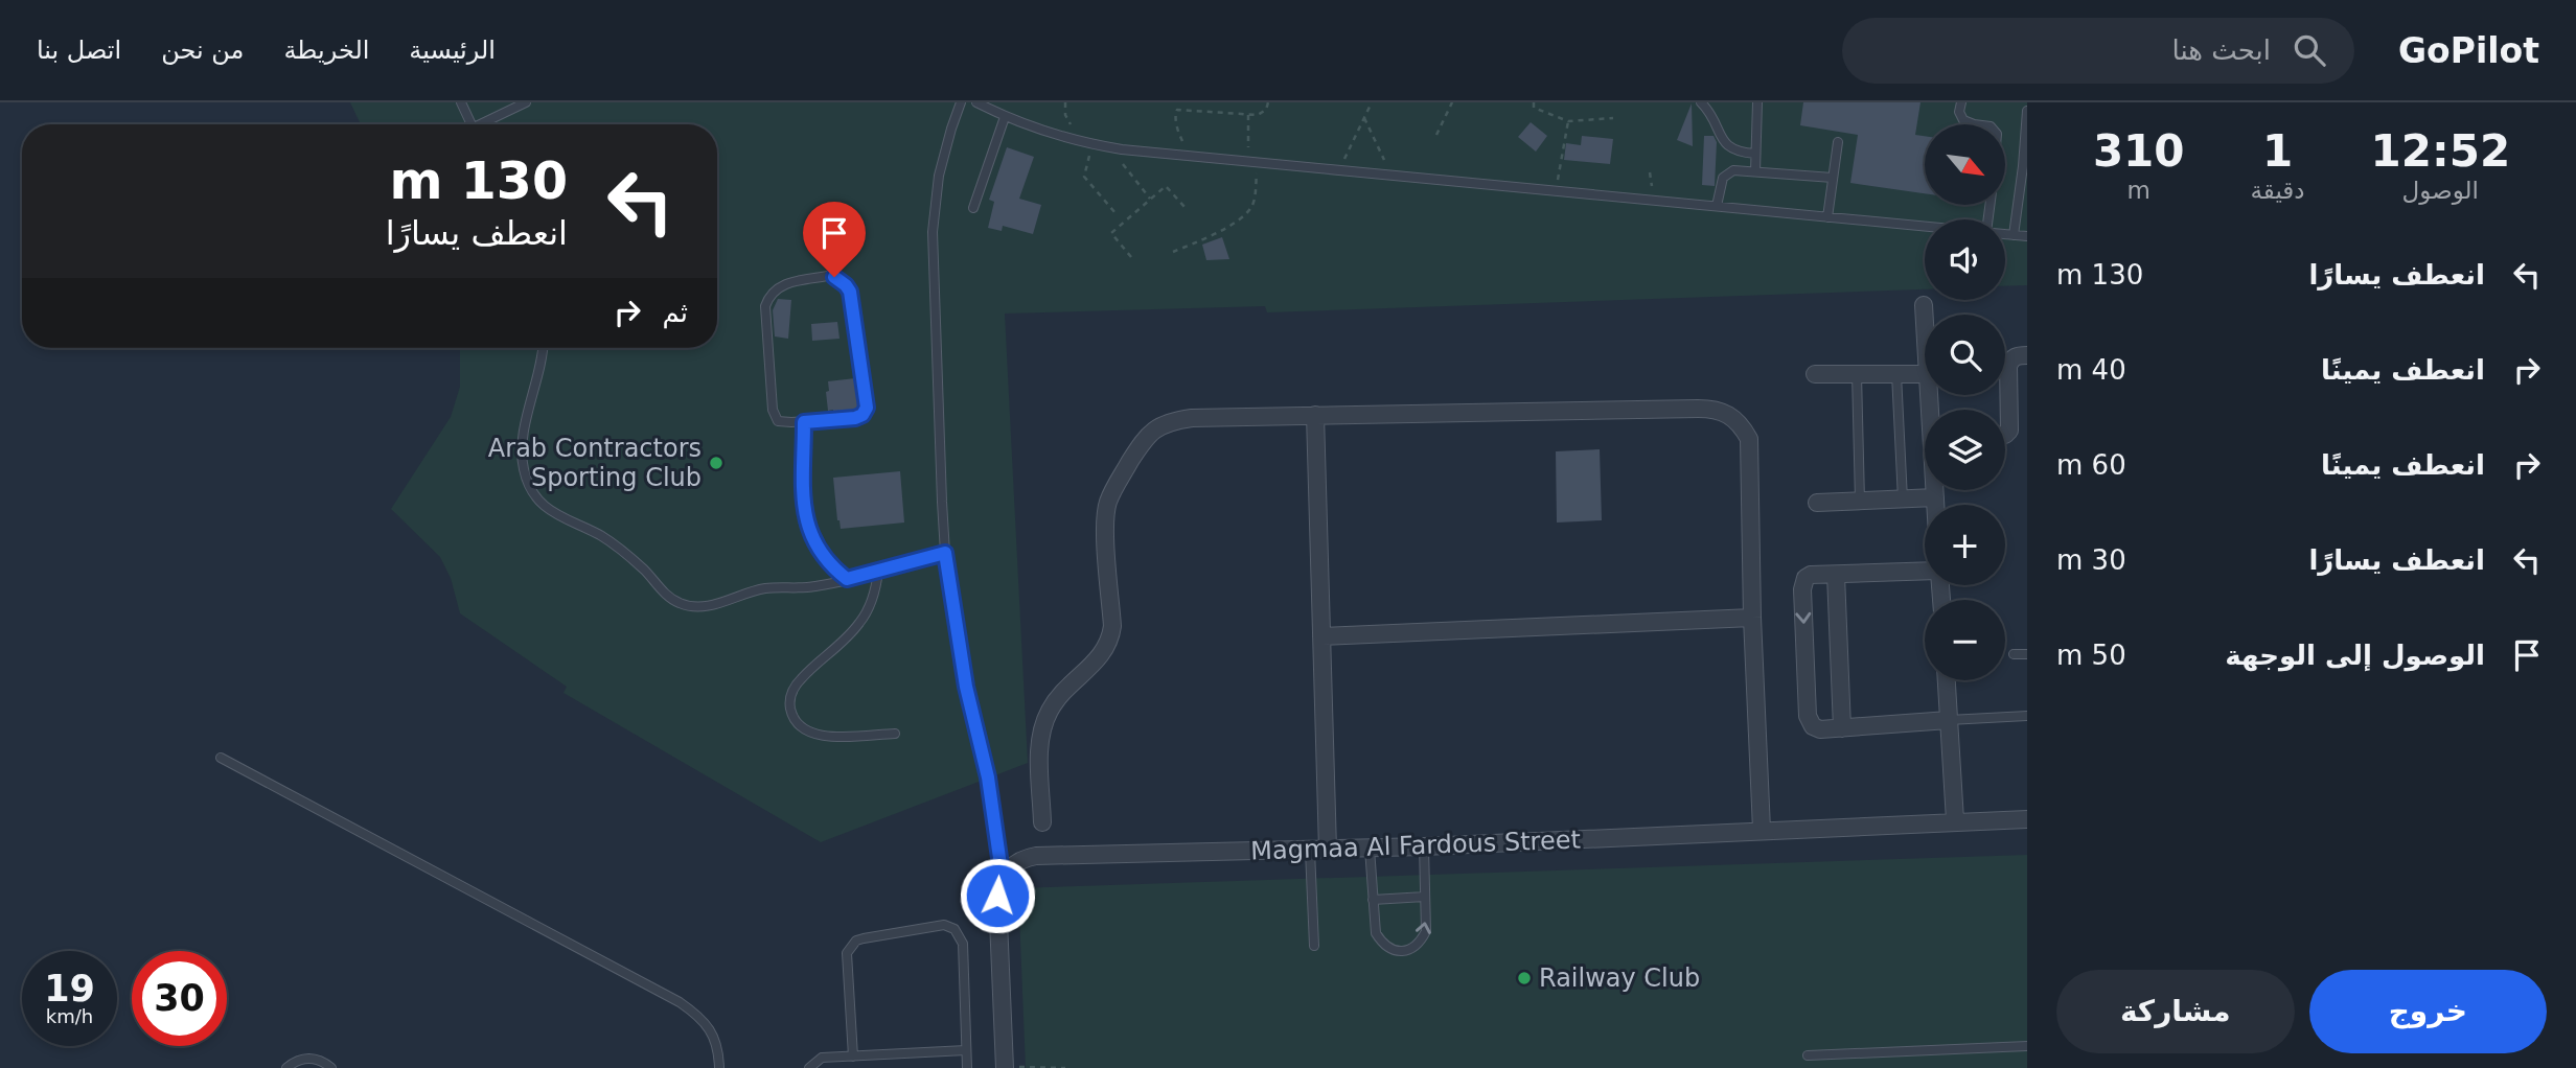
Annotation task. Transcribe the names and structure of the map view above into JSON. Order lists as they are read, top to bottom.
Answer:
{
  "streets": {
    "street": ["Magmaa Al Fardous Street"]
  },
  "places": ["Arab Contractors Sporting Club", "Railway Club"],
  "north": "bottom right",
  "page": {
    "header": "GoPilot",
    "search": "ابحث هنا",
    "nav": [
      "الرئيسية",
      "الخريطة",
      "من نحن",
      "اتصل بنا"
    ],
    "eta": [
      "12:52",
      "الوصول",
      "1",
      "دقيقة",
      "310",
      "m"
    ],
    "map_buttons": ["+", "−"],
    "turn": ["130 m", "انعطف يسارًا"],
    "list": [
      {
        "name": "انعطف يسارًا",
        "value": "130 m"
      },
      {
        "name": "انعطف يمينًا",
        "value": "40 m"
      },
      {
        "name": "انعطف يمينًا",
        "value": "60 m"
      },
      {
        "name": "انعطف يسارًا",
        "value": "30 m"
      },
      {
        "name": "الوصول إلى الوجهة",
        "value": "50 m"
      }
    ],
    "then": "ثم",
    "speed": "19 km/h",
    "limit": "30",
    "buttons": ["خروج", "مشاركة"]
  }
}
